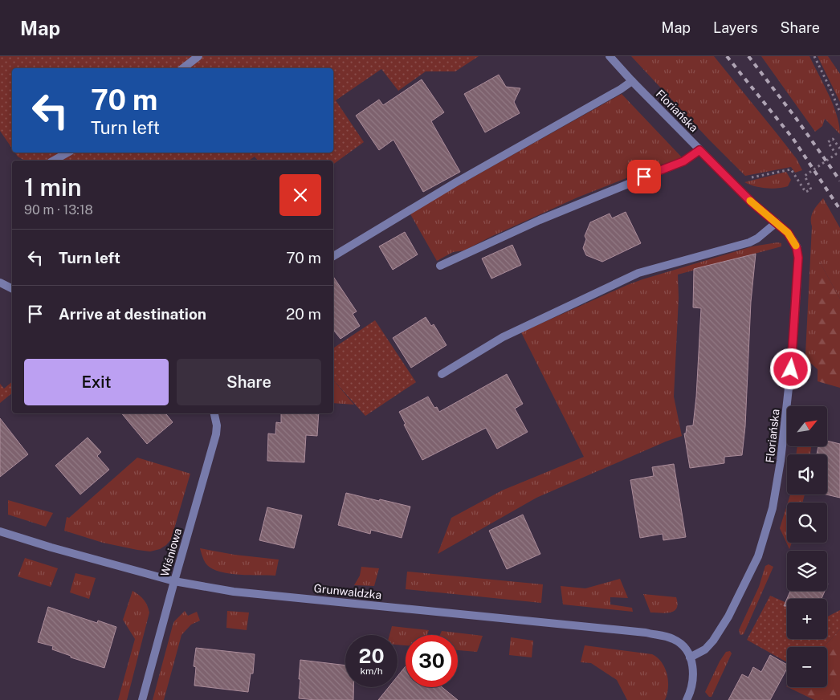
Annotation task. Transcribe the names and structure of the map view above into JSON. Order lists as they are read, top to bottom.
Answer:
{
  "streets": {
    "street": ["Floriańska", "Wiśniowa", "Grunwaldzka"]
  },
  "crossings": [
    ["Floriańska", "Grunwaldzka"],
    ["Wiśniowa", "Grunwaldzka"]
  ],
  "north": "top right",
  "page": {
    "header": "Map",
    "nav": ["Map", "Layers", "Share"],
    "turn": ["70 m", "Turn left"],
    "heading": ["1 min", "90 m · 13:18"],
    "list": [
      {
        "name": "Turn left",
        "value": "70 m"
      },
      {
        "name": "Arrive at destination",
        "value": "20 m"
      }
    ],
    "buttons": ["Exit", "Share"],
    "map_buttons": ["+", "−"],
    "speed": "20 km/h",
    "limit": "30"
  }
}
